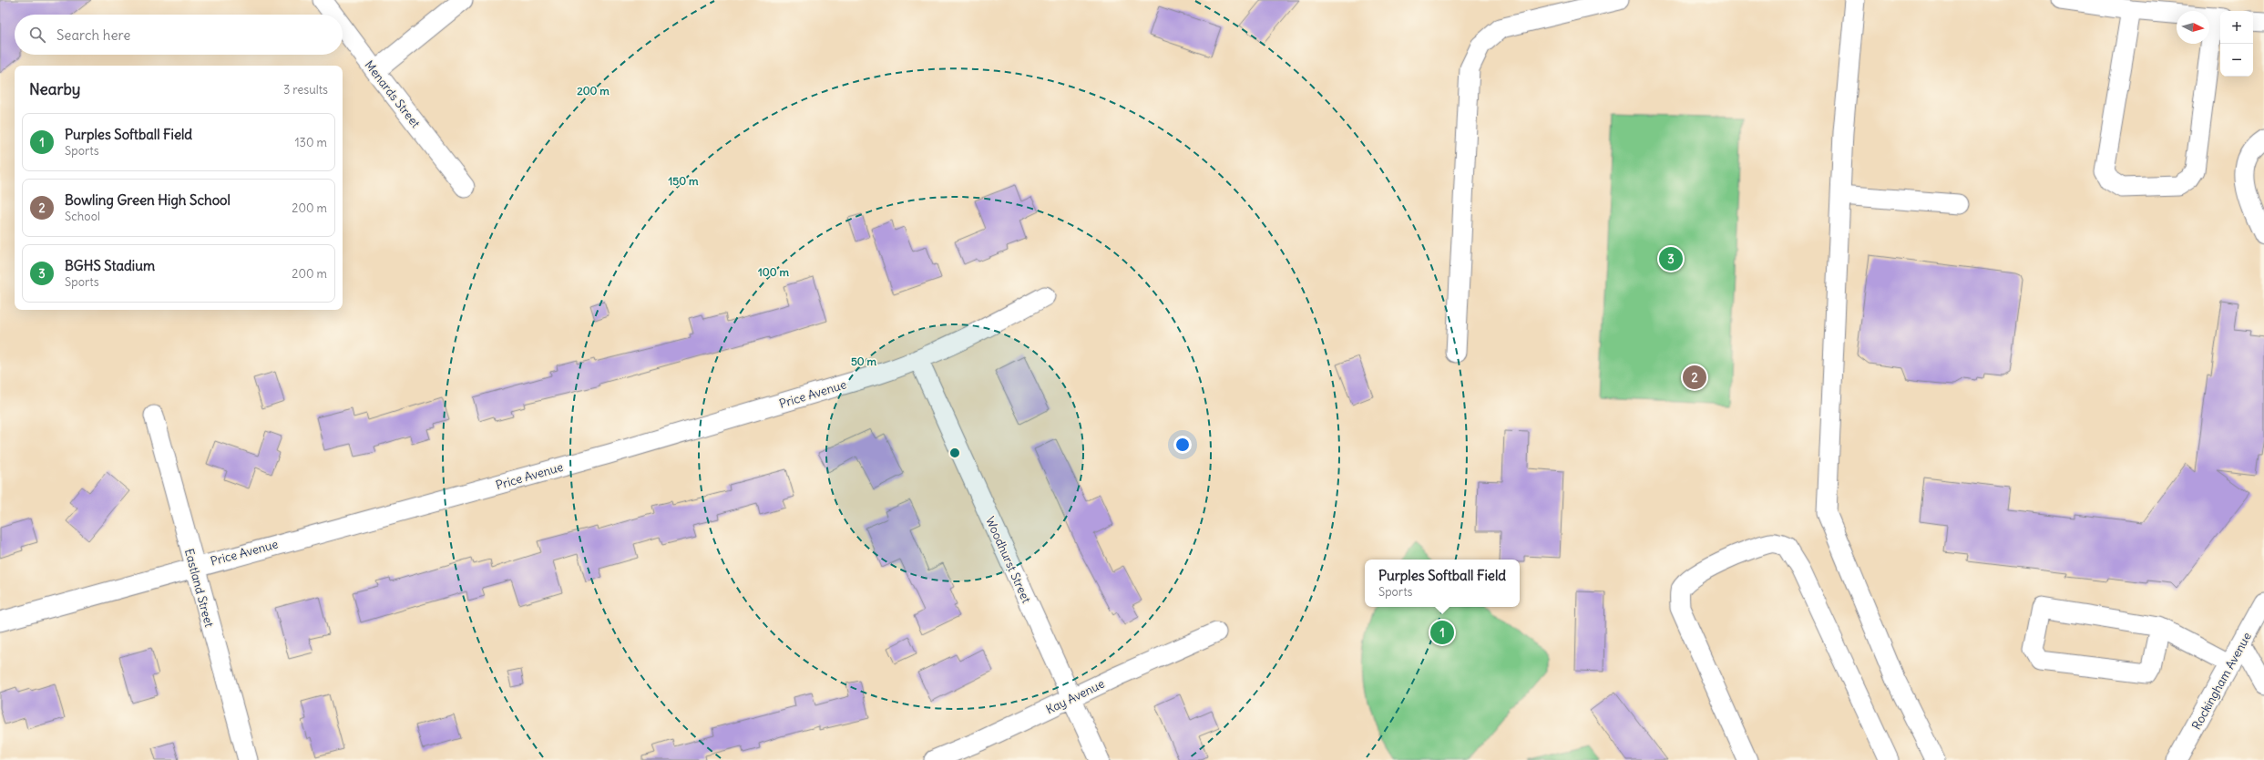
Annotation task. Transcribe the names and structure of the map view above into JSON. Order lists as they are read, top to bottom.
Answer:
{
  "streets": {
    "street": [
      "Menards Street",
      "Price Avenue",
      "Woodhurst Street",
      "Eastland Street",
      "Rockingham Avenue",
      "Kay Avenue"
    ]
  },
  "crossings": [
    ["Price Avenue", "Woodhurst Street"],
    ["Price Avenue", "Eastland Street"],
    ["Woodhurst Street", "Kay Avenue"]
  ],
  "north": "right",
  "page": {
    "map_buttons": ["+", "−"],
    "search": "Search here",
    "heading": ["Nearby", "3 results"],
    "list": [
      {
        "mark": "1",
        "name": "Purples Softball Field",
        "note": "Sports",
        "value": "130 m"
      },
      {
        "mark": "2",
        "name": "Bowling Green High School",
        "note": "School",
        "value": "200 m"
      },
      {
        "mark": "3",
        "name": "BGHS Stadium",
        "note": "Sports",
        "value": "200 m"
      }
    ],
    "pins": ["3", "2", "1"],
    "popup": ["Purples Softball Field", "Sports"]
  },
  "rings": [
    "200 m",
    "150 m",
    "100 m",
    "50 m"
  ]
}
